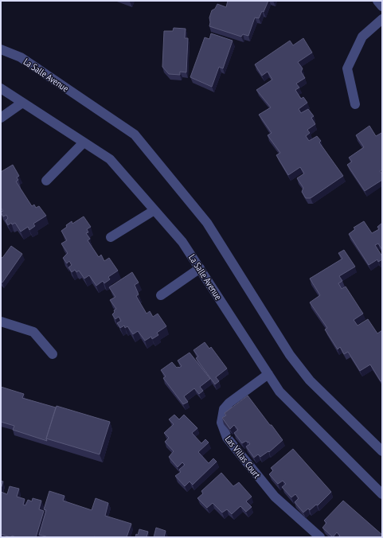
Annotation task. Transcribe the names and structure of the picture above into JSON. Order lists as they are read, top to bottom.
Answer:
{
  "streets": {
    "street": ["La Salle Avenue", "Las Villas Court"]
  },
  "crossings": [
    ["La Salle Avenue", "Las Villas Court"]
  ]
}
